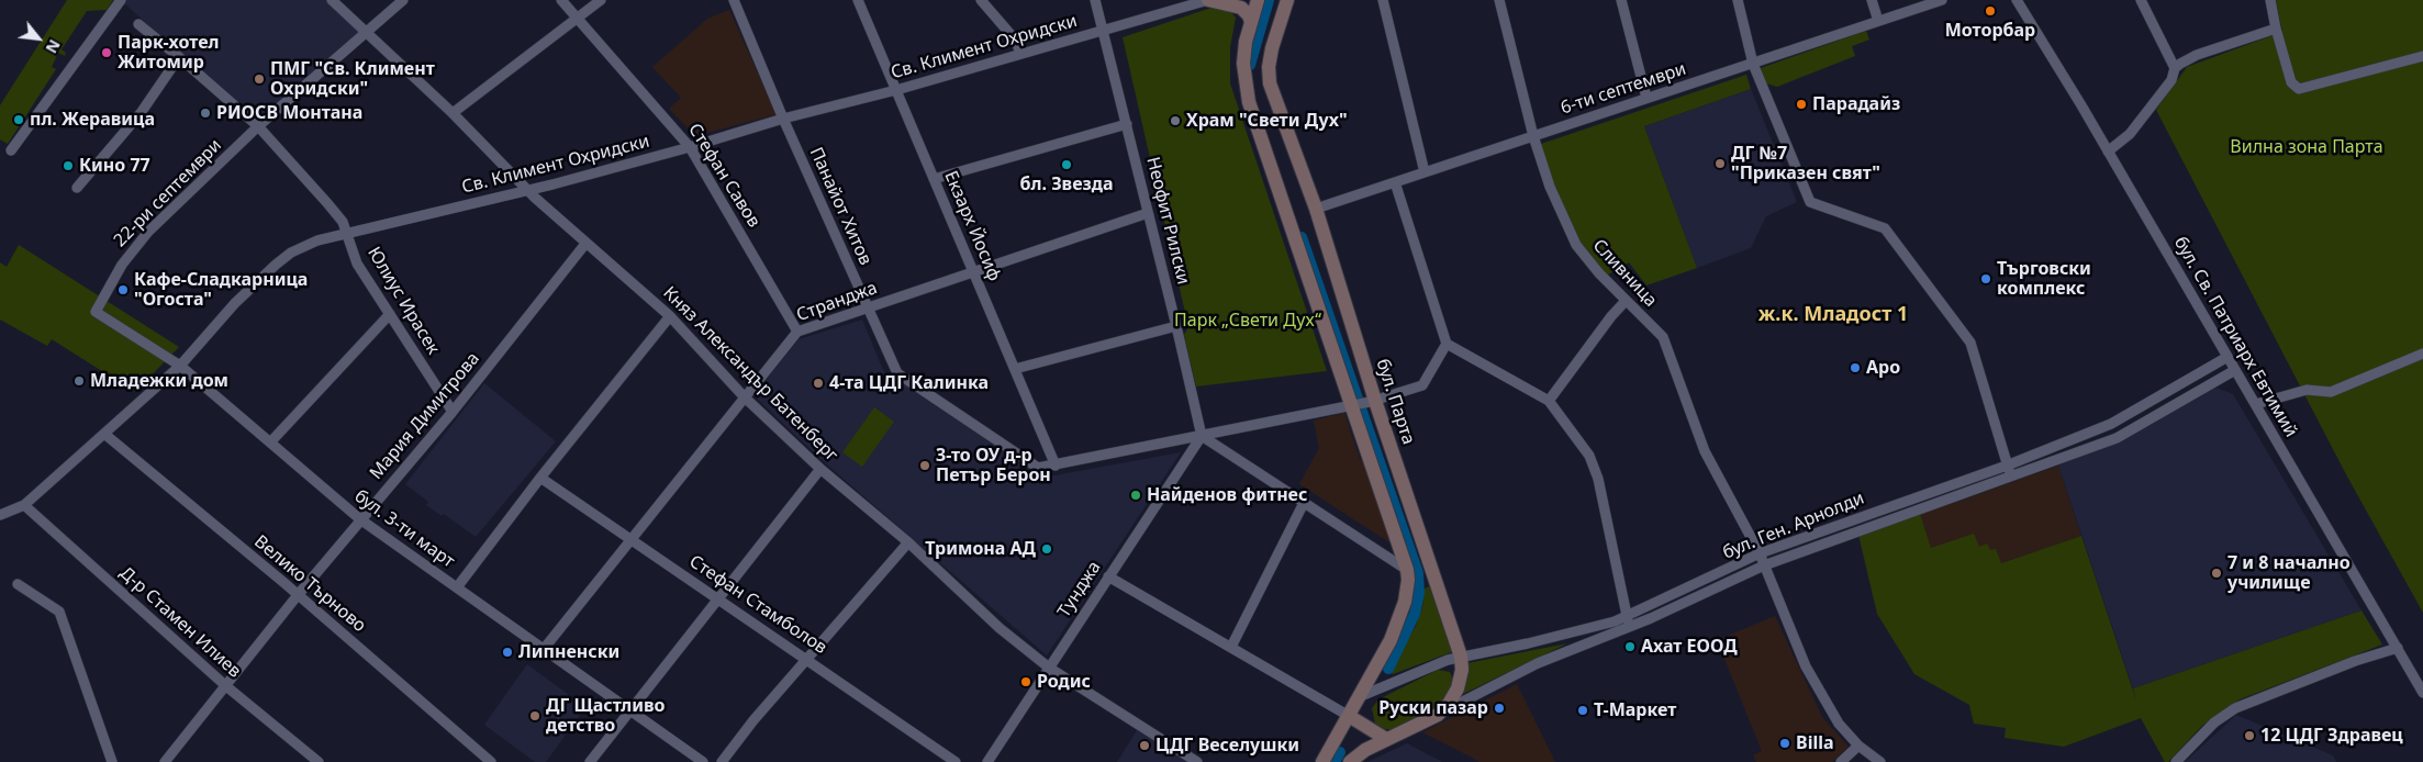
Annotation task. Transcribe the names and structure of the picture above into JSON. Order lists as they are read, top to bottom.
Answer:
{
  "streets": {
    "main road": ["бул. Парта"],
    "street": [
      "Св. Климент Охридски",
      "6-ти септември",
      "Стефан Савов",
      "22-ри септември",
      "Панайот Хитов",
      "Неофит Рилски",
      "Екзарх Йосиф",
      "Сливница",
      "Юлиус Ирасек",
      "Странджа",
      "бул. Св. Патриарх Евтимий",
      "Княз Александър Батенберг",
      "Мария Димитрова",
      "бул. Ген. Арнолди",
      "бул. 3-ти март",
      "Велико Търново",
      "Тунджа",
      "Стефан Стамболов",
      "Д-р Стамен Илиев"
    ]
  },
  "crossings": [
    ["Св. Климент Охридски", "Стефан Савов"],
    ["Св. Климент Охридски", "Панайот Хитов"],
    ["Св. Климент Охридски", "Неофит Рилски"],
    ["Св. Климент Охридски", "Екзарх Йосиф"],
    ["Св. Климент Охридски", "Юлиус Ирасек"],
    ["Св. Климент Охридски", "Княз Александър Батенберг"],
    ["Св. Климент Охридски", "бул. 3-ти март"],
    ["Св. Климент Охридски", "Велико Търново"],
    ["Св. Климент Охридски", "Д-р Стамен Илиев"],
    ["6-ти септември", "Сливница"],
    ["6-ти септември", "бул. Парта"],
    ["Стефан Савов", "Странджа"],
    ["22-ри септември", "Юлиус Ирасек"],
    ["22-ри септември", "Княз Александър Батенберг"],
    ["22-ри септември", "бул. 3-ти март"],
    ["Панайот Хитов", "Неофит Рилски"],
    ["Панайот Хитов", "Екзарх Йосиф"],
    ["Панайот Хитов", "Странджа"],
    ["Панайот Хитов", "бул. Парта"],
    ["Панайот Хитов", "Тунджа"],
    ["Неофит Рилски", "Странджа"],
    ["Неофит Рилски", "Тунджа"],
    ["Екзарх Йосиф", "Странджа"],
    ["Сливница", "бул. Ген. Арнолди"],
    ["Юлиус Ирасек", "Мария Димитрова"],
    ["Странджа", "Княз Александър Батенберг"],
    ["Странджа", "бул. 3-ти март"],
    ["Странджа", "Стефан Стамболов"],
    ["бул. Св. Патриарх Евтимий", "бул. Ген. Арнолди"],
    ["Княз Александър Батенберг", "Мария Димитрова"],
    ["Княз Александър Батенберг", "Тунджа"],
    ["бул. Парта", "бул. Ген. Арнолди"],
    ["Мария Димитрова", "бул. 3-ти март"],
    ["Мария Димитрова", "Велико Търново"],
    ["Мария Димитрова", "Д-р Стамен Илиев"]
  ],
  "districts": ["ж.к. Младост 1"],
  "parks": ["Вилна зона Парта", "Парк „Свети Дух“"],
  "places": [
    "Моторбар",
    "Парк-хотел Житомир",
    "ПМГ \"Св. Климент Охридски\"",
    "Парадайз",
    "РИОСВ Монтана",
    "пл. Жеравица",
    "Храм \"Свети Дух\"",
    "ДГ №7 \"Приказен свят\"",
    "бл. Звезда",
    "Кино 77",
    "Търговски комплекс",
    "Кафе-Сладкарница \"Огоста\"",
    "Аро",
    "Младежки дом",
    "4-та ЦДГ Калинка",
    "3-то ОУ д-р Петър Берон",
    "Найденов фитнес",
    "Тримона АД",
    "7 и 8 начално училище",
    "Ахат ЕООД",
    "Липненски",
    "Родис",
    "Руски пазар",
    "Т-Маркет",
    "ДГ Щастливо детство",
    "12 ЦДГ Здравец",
    "Billa",
    "ЦДГ Веселушки"
  ],
  "north": "bottom right"
}
